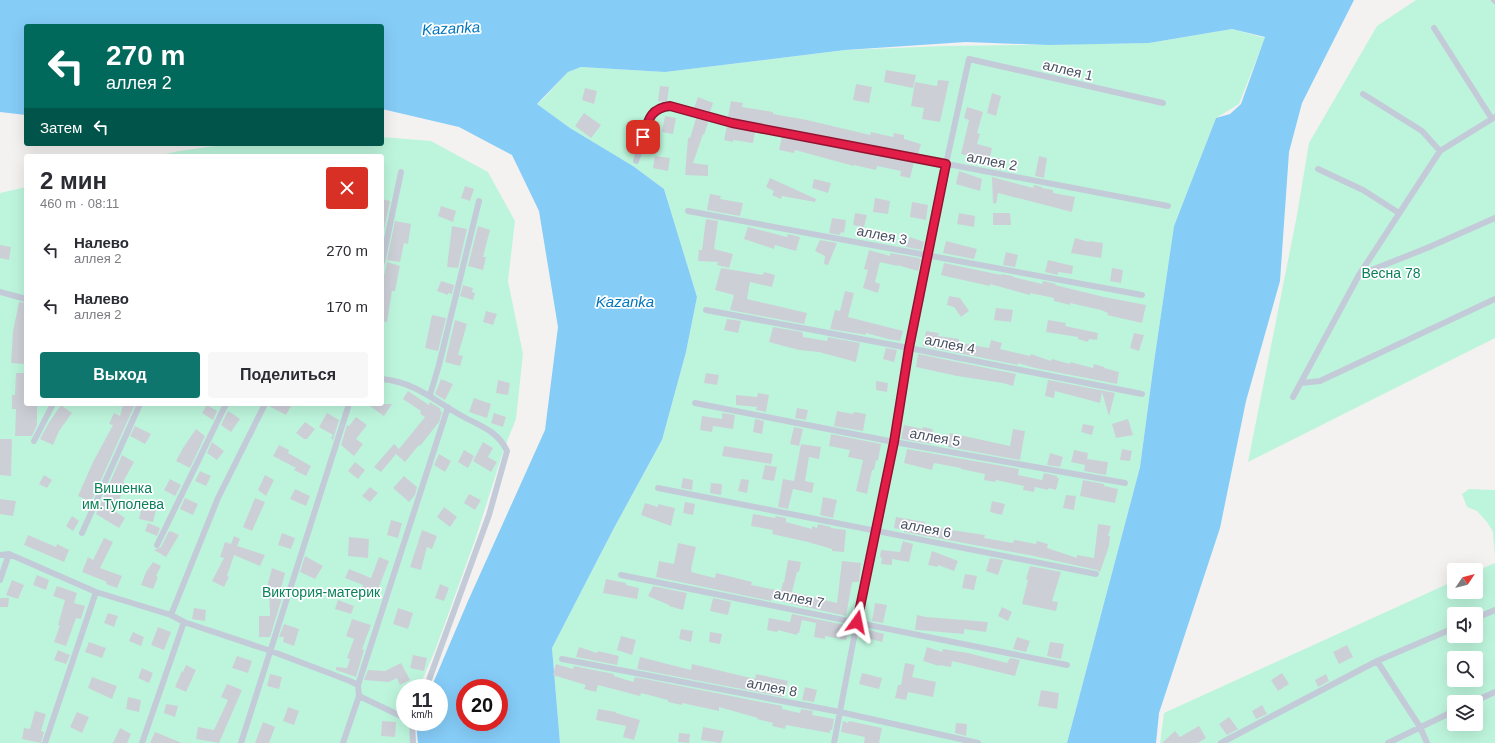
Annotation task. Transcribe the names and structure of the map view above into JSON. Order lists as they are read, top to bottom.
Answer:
{
  "streets": {
    "lane": [
      "аллея 1",
      "аллея 2",
      "аллея 3",
      "аллея 4",
      "аллея 5",
      "аллея 6",
      "аллея 7",
      "аллея 8"
    ]
  },
  "crossings": [
    ["аллея 1", "аллея 2"]
  ],
  "water": ["Kazanka"],
  "parks": ["Весна 78", "Вишенка им.Туполева", "Виктория-материк"],
  "north": "top right",
  "page": {
    "turn": ["270 m", "аллея 2"],
    "then": "Затем",
    "heading": ["2 мин", "460 m · 08:11"],
    "list": [
      {
        "name": "Налево",
        "note": "аллея 2",
        "value": "270 m"
      },
      {
        "name": "Налево",
        "note": "аллея 2",
        "value": "170 m"
      }
    ],
    "buttons": ["Выход", "Поделиться"],
    "speed": "11 km/h",
    "limit": "20"
  }
}
